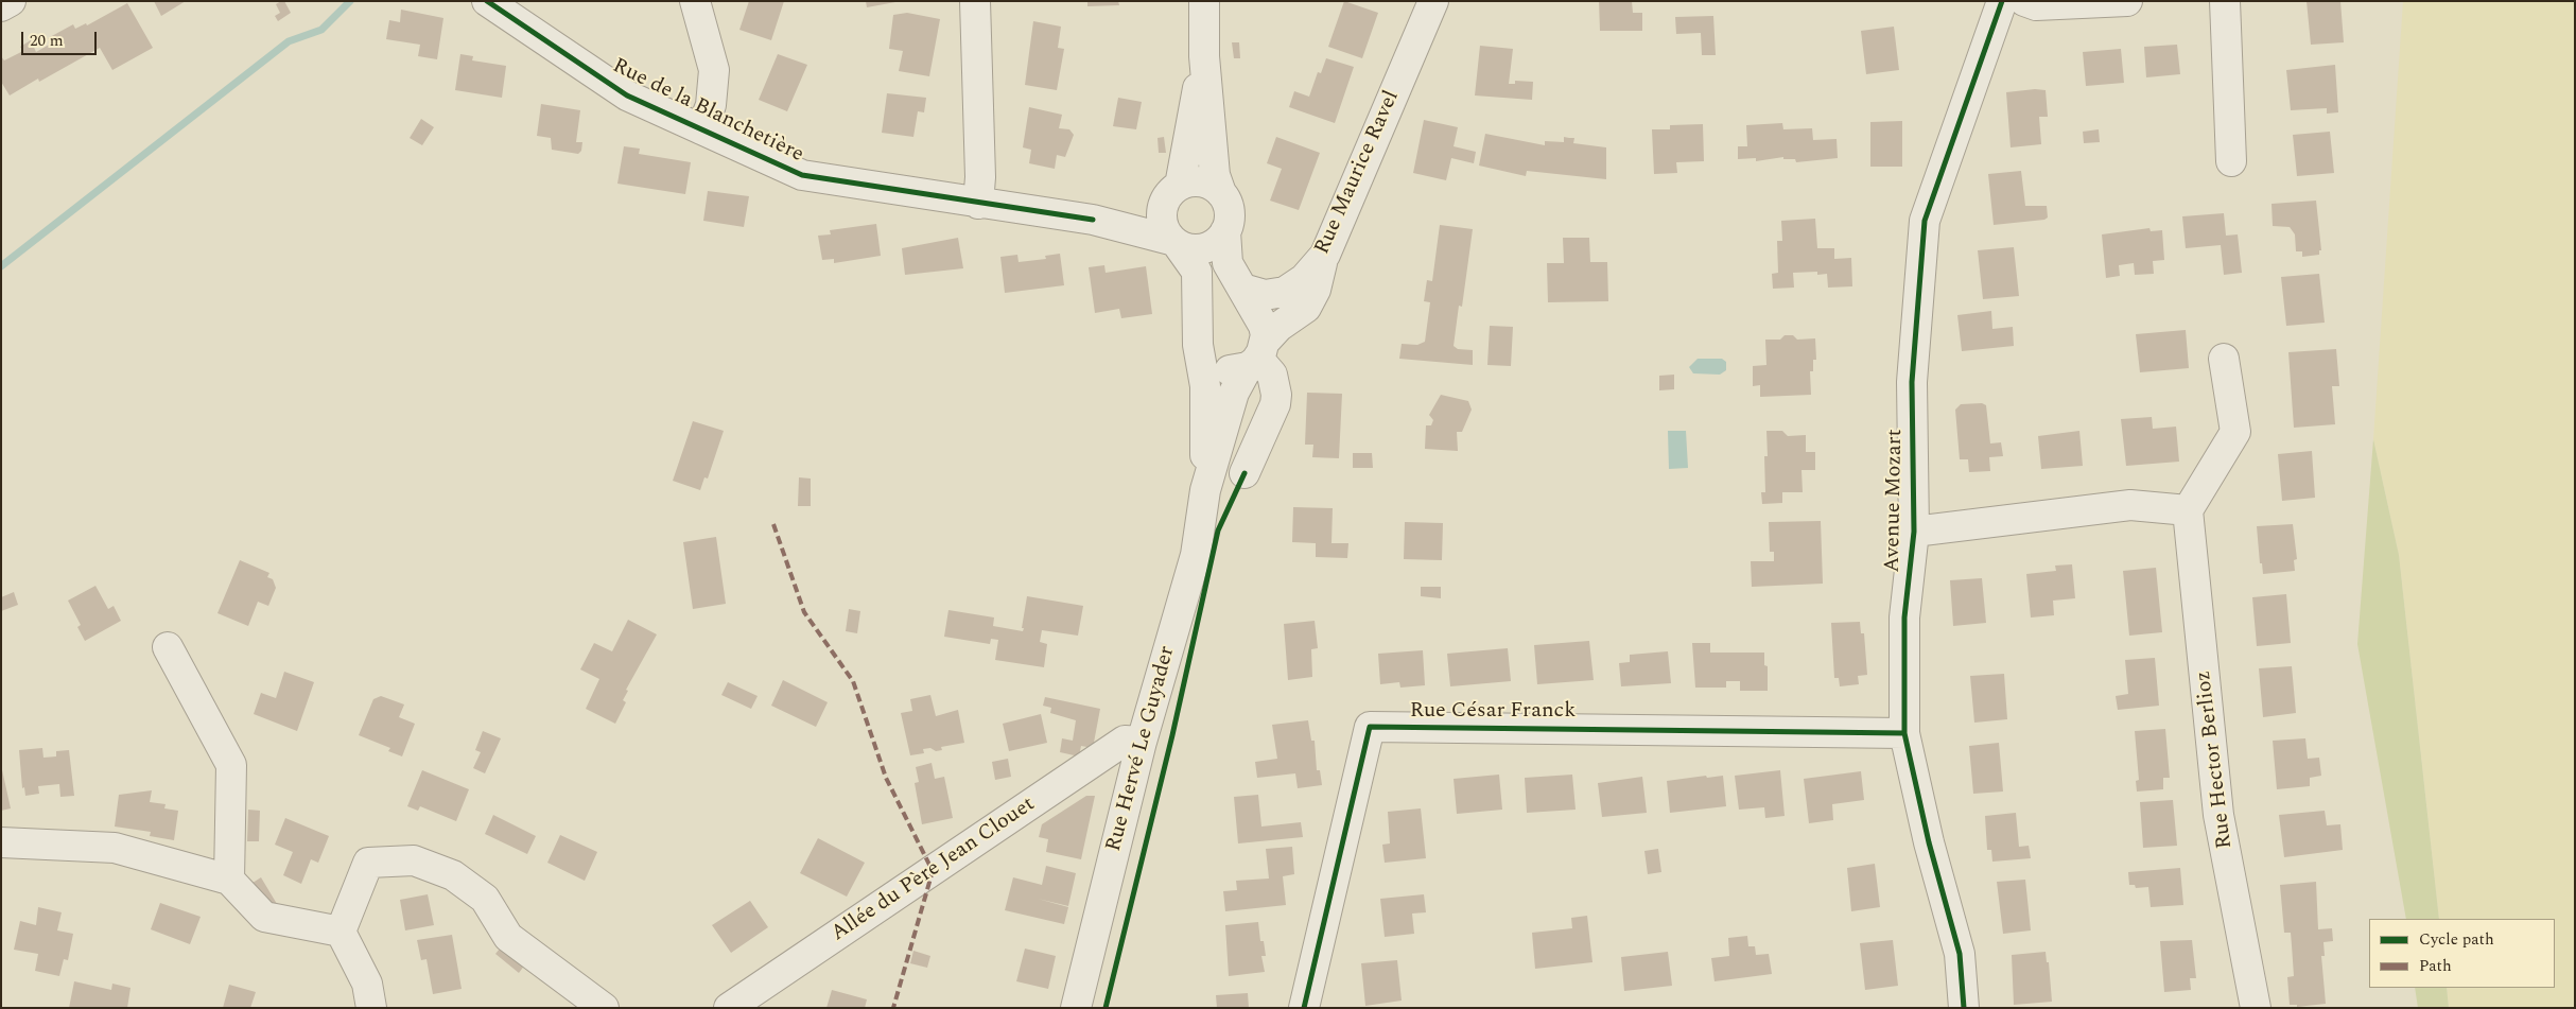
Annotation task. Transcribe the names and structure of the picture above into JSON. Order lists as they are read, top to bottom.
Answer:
{
  "streets": {
    "street": [
      "Rue de la Blanchetière",
      "Rue Maurice Ravel",
      "Avenue Mozart",
      "Rue César Franck",
      "Rue Hervé Le Guyader",
      "Rue Hector Berlioz",
      "Allée du Père Jean Clouet"
    ]
  },
  "crossings": [
    ["Rue de la Blanchetière", "Rue Hervé Le Guyader"],
    ["Rue Maurice Ravel", "Rue Hervé Le Guyader"],
    ["Avenue Mozart", "Rue César Franck"],
    ["Rue Hervé Le Guyader", "Allée du Père Jean Clouet"]
  ],
  "legend": ["Cycle path", "Path"],
  "scale_bar": "20 m"
}
